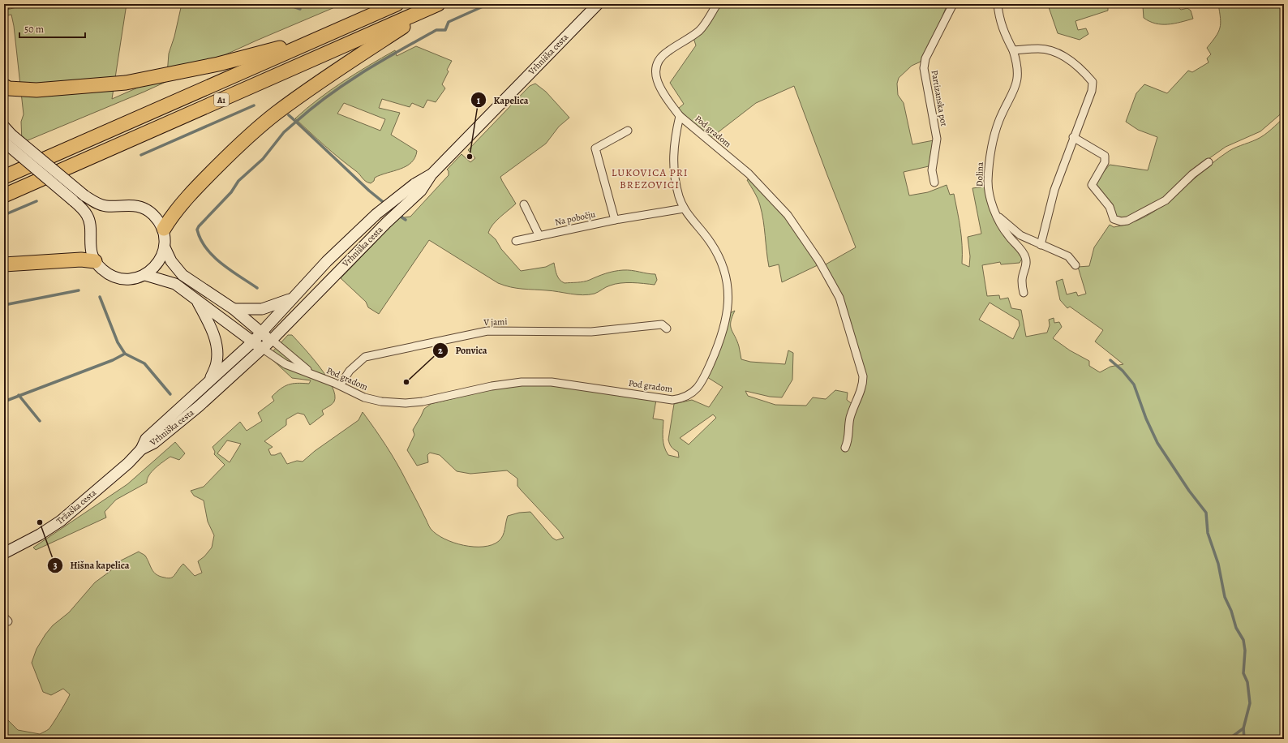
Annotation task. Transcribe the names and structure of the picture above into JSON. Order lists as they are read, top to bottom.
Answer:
{
  "streets": {
    "highway": ["A1"],
    "main road": ["Vrhniška cesta", "Tržaška cesta"],
    "street": [
      "Partizanska pot",
      "Pod gradom",
      "Dolina",
      "Na pobočju",
      "V jami"
    ]
  },
  "crossings": [
    ["Vrhniška cesta", "Tržaška cesta"],
    ["Pod gradom", "Na pobočju"],
    ["Pod gradom", "V jami"]
  ],
  "districts": ["LUKOVICA PRI BREZOVICI"],
  "places": ["Kapelica", "Ponvica", "Hišna kapelica"],
  "scale_bar": "50 m"
}
